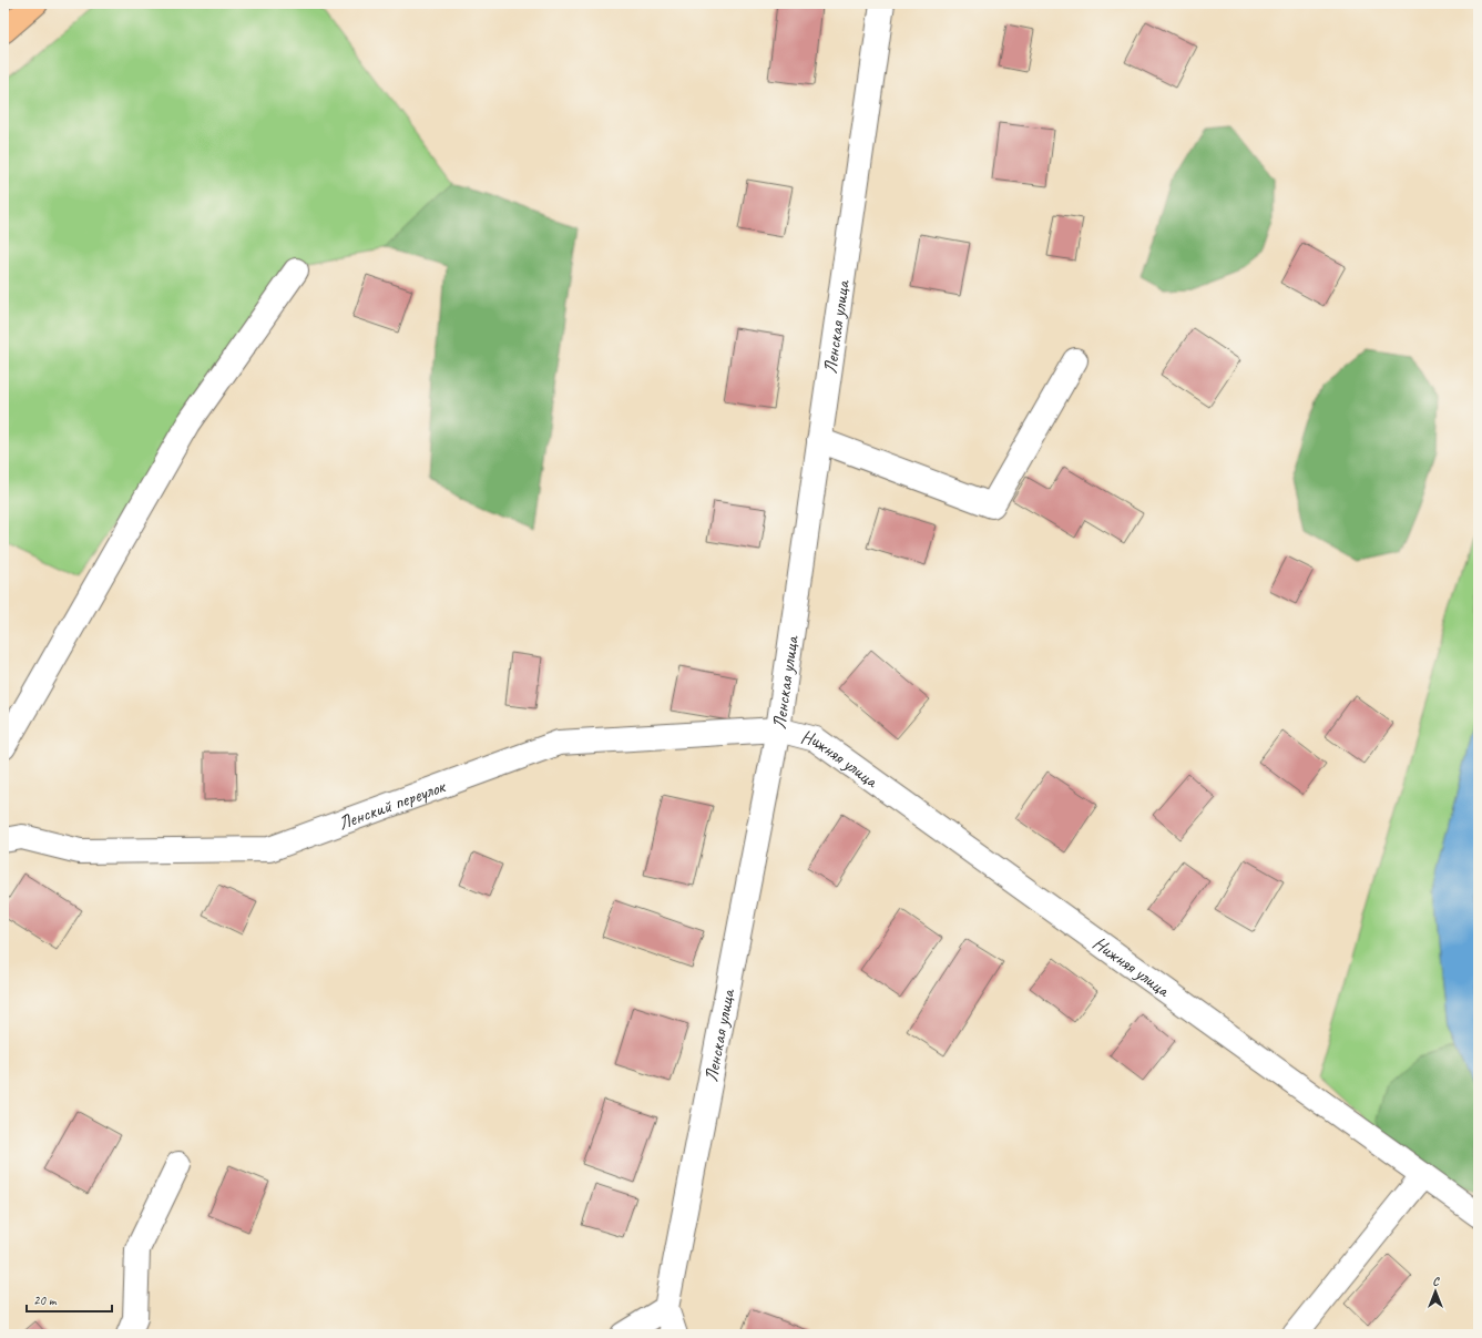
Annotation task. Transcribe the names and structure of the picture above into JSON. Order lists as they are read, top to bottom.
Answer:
{
  "streets": {
    "street": ["Ленская улица", "Нижняя улица", "Ленский переулок"]
  },
  "crossings": [
    ["Ленская улица", "Нижняя улица"],
    ["Ленская улица", "Ленский переулок"],
    ["Нижняя улица", "Ленский переулок"]
  ],
  "scale_bar": "20 m",
  "north": "top"
}
